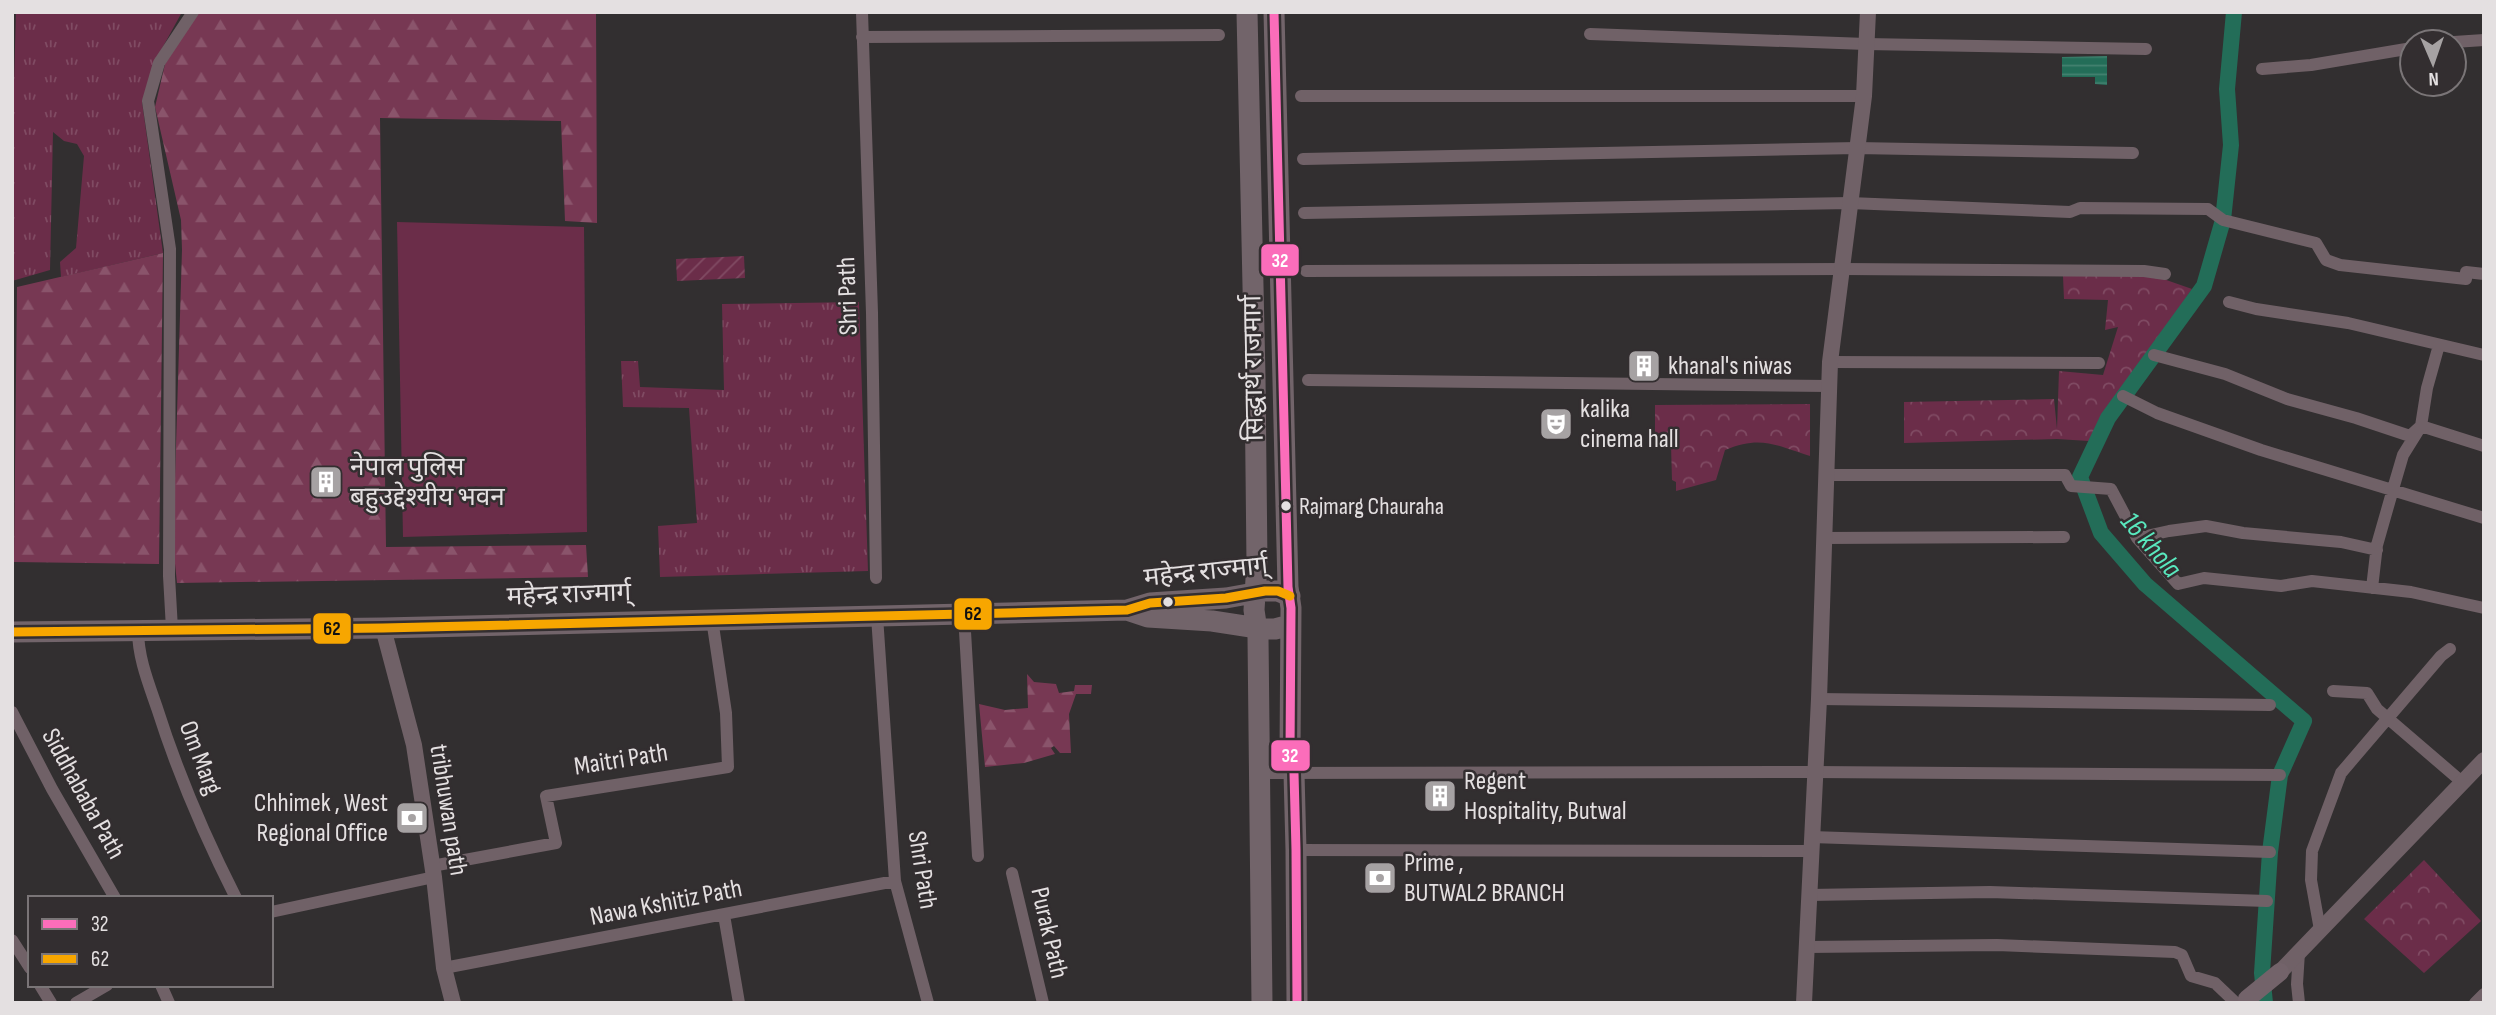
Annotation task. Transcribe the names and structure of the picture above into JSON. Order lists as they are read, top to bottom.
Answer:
{
  "streets": {
    "highway": ["सिद्धार्थ राजमार्ग", "महेन्द्र राज्मार्ग्"],
    "street": [
      "Shri Path",
      "Om Marg",
      "Maitri Path",
      "Siddhababa Path",
      "tribhuwan path",
      "Nawa Kshitiz Path",
      "Purak Path"
    ]
  },
  "crossings": [
    ["Shri Path", "महेन्द्र राज्मार्ग्"],
    ["Shri Path", "Nawa Kshitiz Path"],
    ["सिद्धार्थ राजमार्ग", "महेन्द्र राज्मार्ग्"],
    ["महेन्द्र राज्मार्ग्", "Om Marg"],
    ["महेन्द्र राज्मार्ग्", "Maitri Path"],
    ["महेन्द्र राज्मार्ग्", "tribhuwan path"],
    ["Maitri Path", "tribhuwan path"],
    ["tribhuwan path", "Nawa Kshitiz Path"]
  ],
  "water": ["16 khola"],
  "places": {
    "building": ["khanal's niwas", "नेपाल पुलिस बहुउद्देश्यीय भवन", "Regent Hospitality, Butwal"],
    "theatre": ["kalika cinema hall"],
    "other": ["Rajmarg Chauraha"],
    "bank": ["Chhimek , West Regional Office", "Prime , BUTWAL2 BRANCH"]
  },
  "lines": ["transit line 32", "transit line 62"],
  "legend": ["32", "62"],
  "north": "bottom"
}
